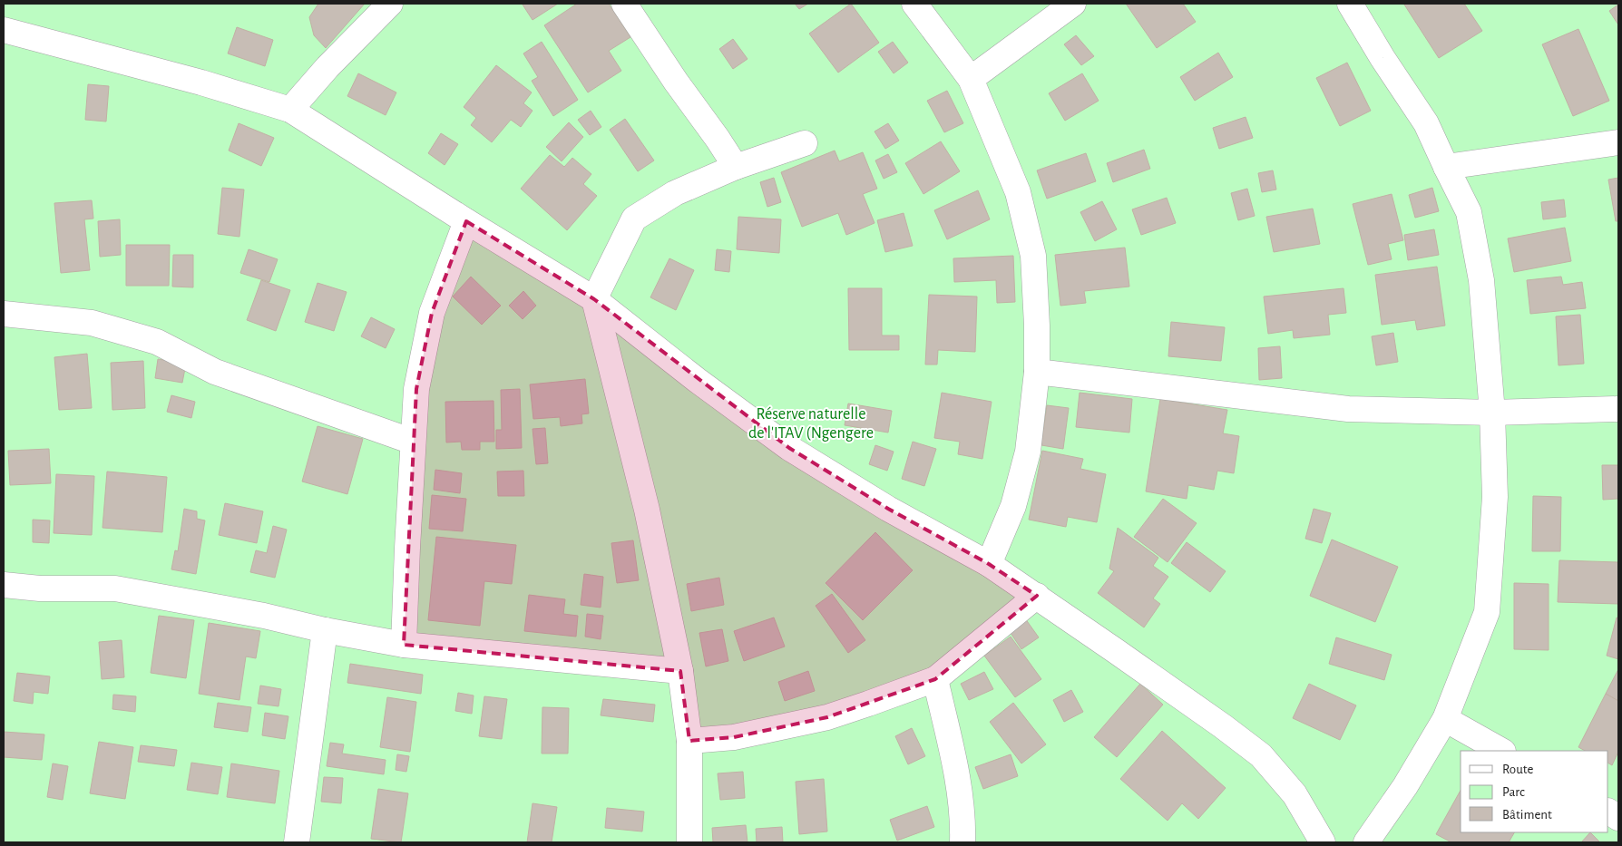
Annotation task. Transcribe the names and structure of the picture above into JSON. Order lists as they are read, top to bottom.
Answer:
{
  "parks": ["Réserve naturelle de l'ITAV (Ngengere"],
  "legend": ["Route", "Parc", "Bâtiment"]
}
